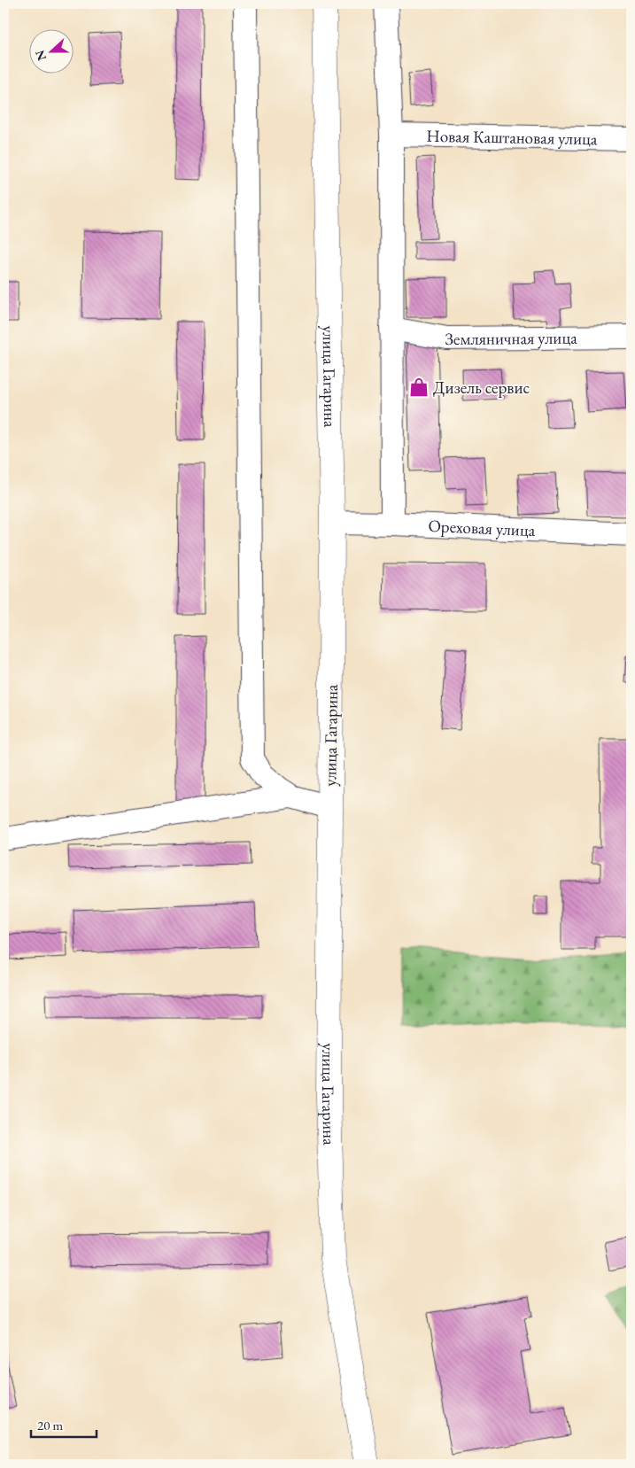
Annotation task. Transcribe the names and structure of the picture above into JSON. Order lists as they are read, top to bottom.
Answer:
{
  "streets": {
    "main road": ["улица Гагарина"],
    "street": ["Новая Каштановая улица", "Земляничная улица", "Ореховая улица"]
  },
  "crossings": [
    ["улица Гагарина", "Ореховая улица"]
  ],
  "places": {
    "shop": ["Дизель сервис"]
  },
  "scale_bar": "20 m",
  "north": "left"
}
